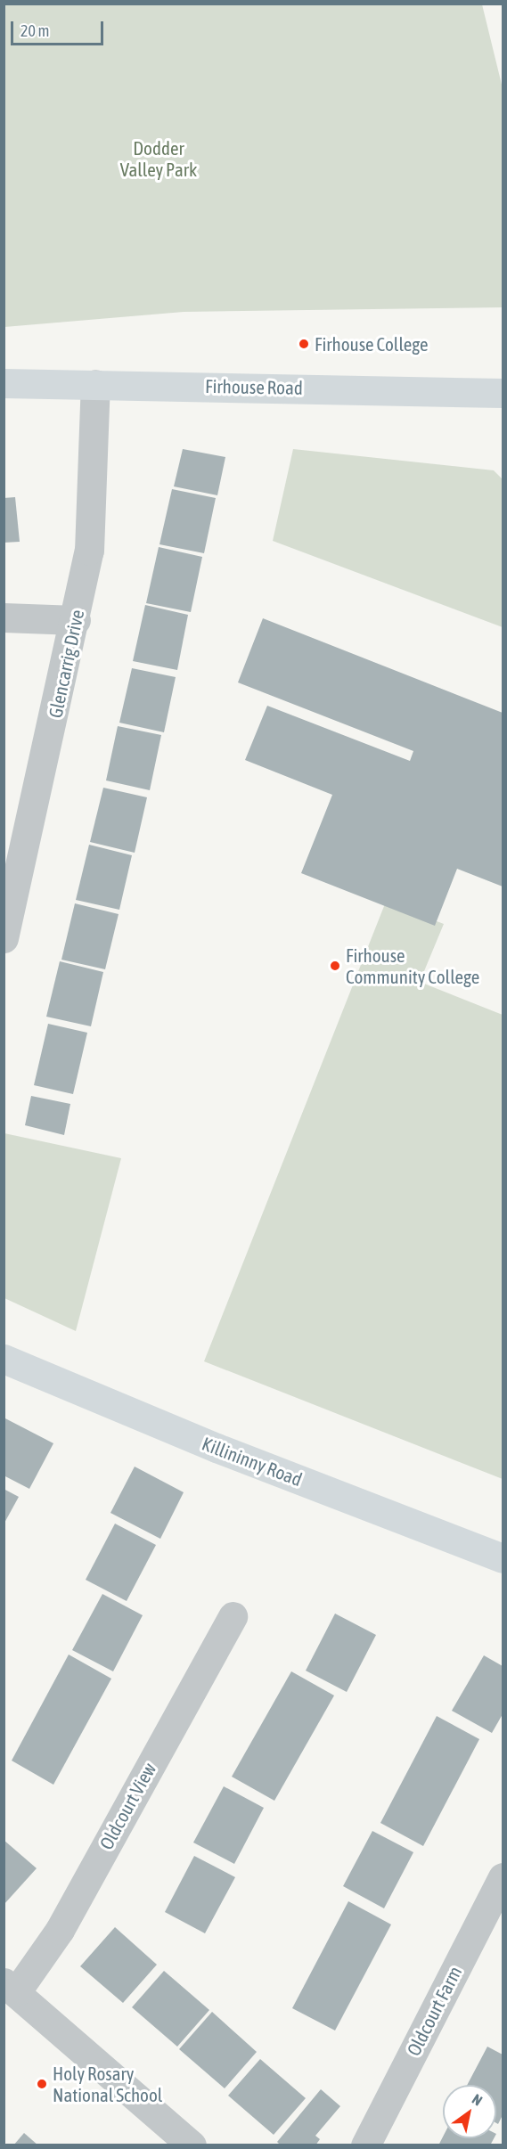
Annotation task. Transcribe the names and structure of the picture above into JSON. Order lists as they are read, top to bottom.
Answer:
{
  "streets": {
    "main road": ["Firhouse Road", "Killininny Road"],
    "street": ["Glencarrig Drive", "Oldcourt View", "Oldcourt Farm"]
  },
  "crossings": [
    ["Firhouse Road", "Glencarrig Drive"]
  ],
  "parks": ["Dodder Valley Park"],
  "places": ["Firhouse College", "Firhouse Community College", "Holy Rosary National School"],
  "scale_bar": "20 m",
  "north": "top right"
}
